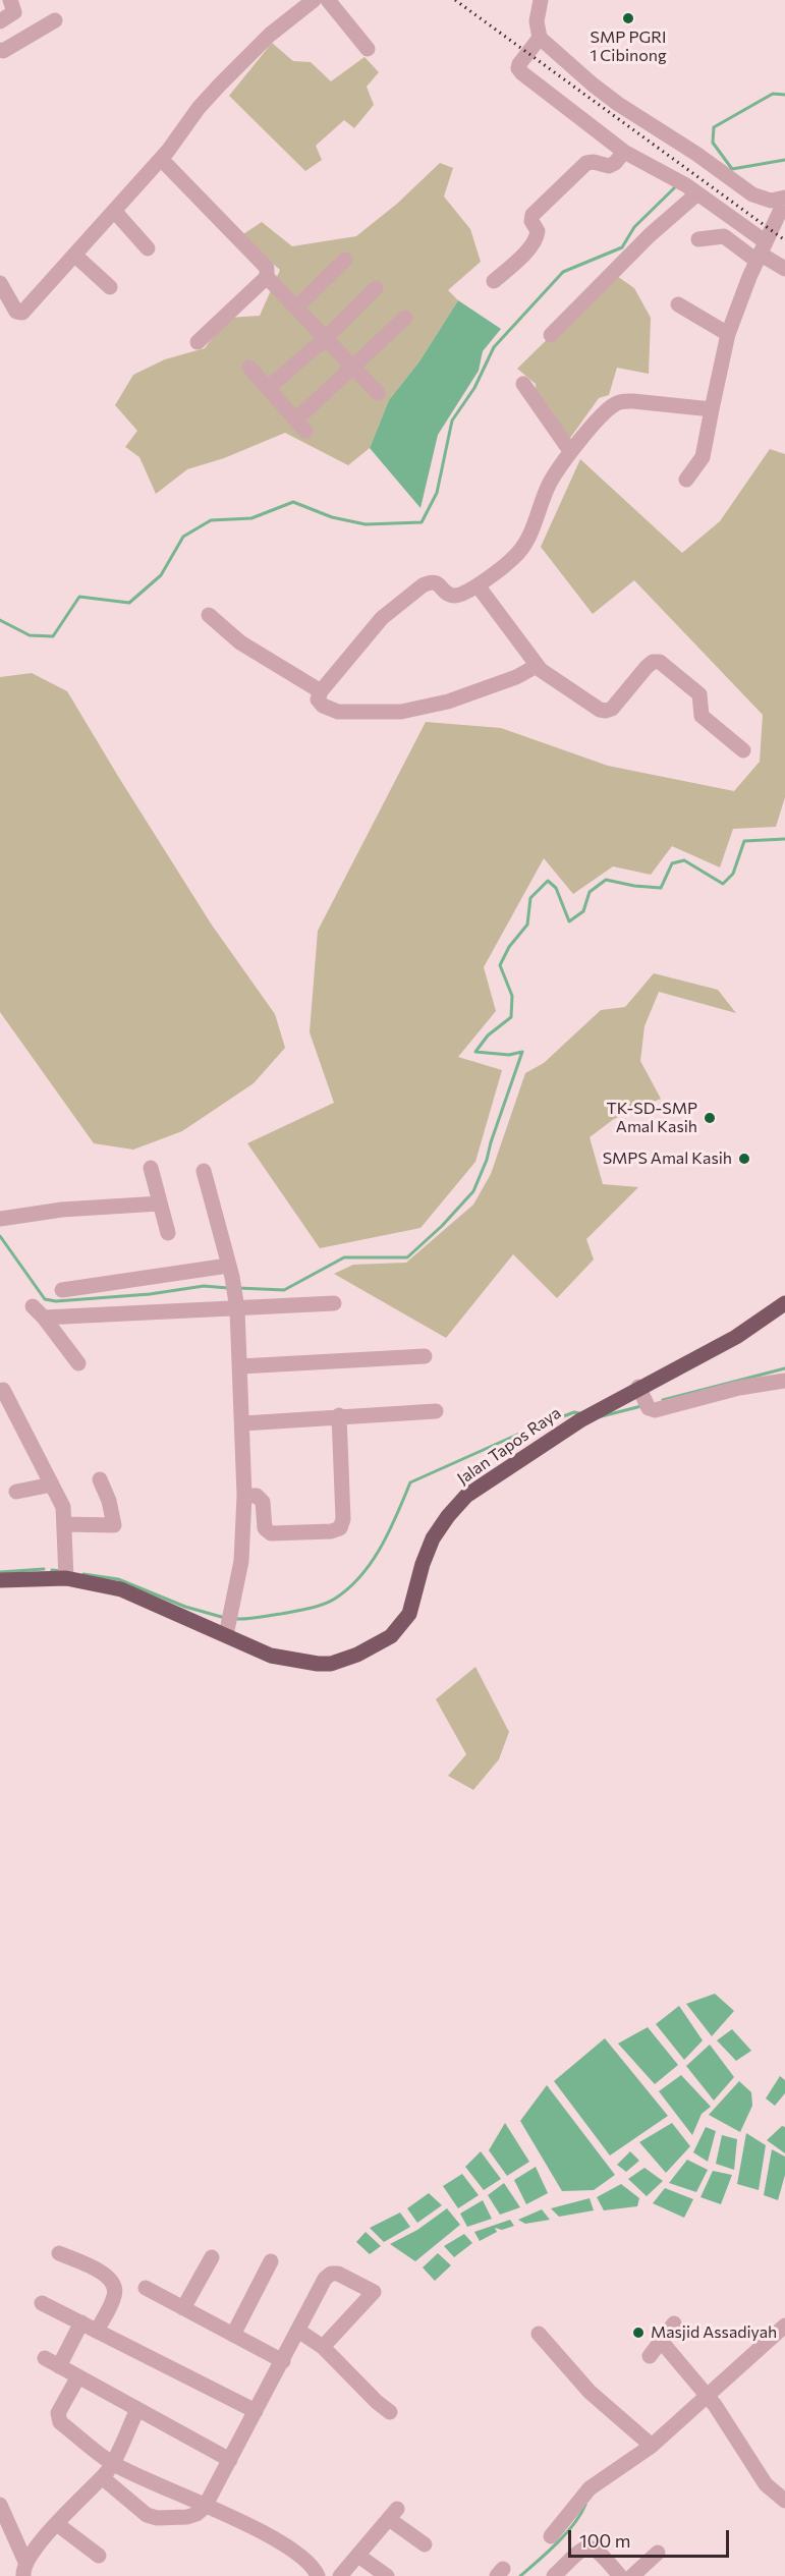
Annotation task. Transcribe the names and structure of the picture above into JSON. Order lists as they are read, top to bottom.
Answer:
{
  "streets": {
    "main road": ["Jalan Tapos Raya"]
  },
  "places": [
    "SMP PGRI 1 Cibinong",
    "TK-SD-SMP Amal Kasih",
    "SMPS Amal Kasih",
    "Masjid Assadiyah"
  ],
  "scale_bar": "100 m"
}
